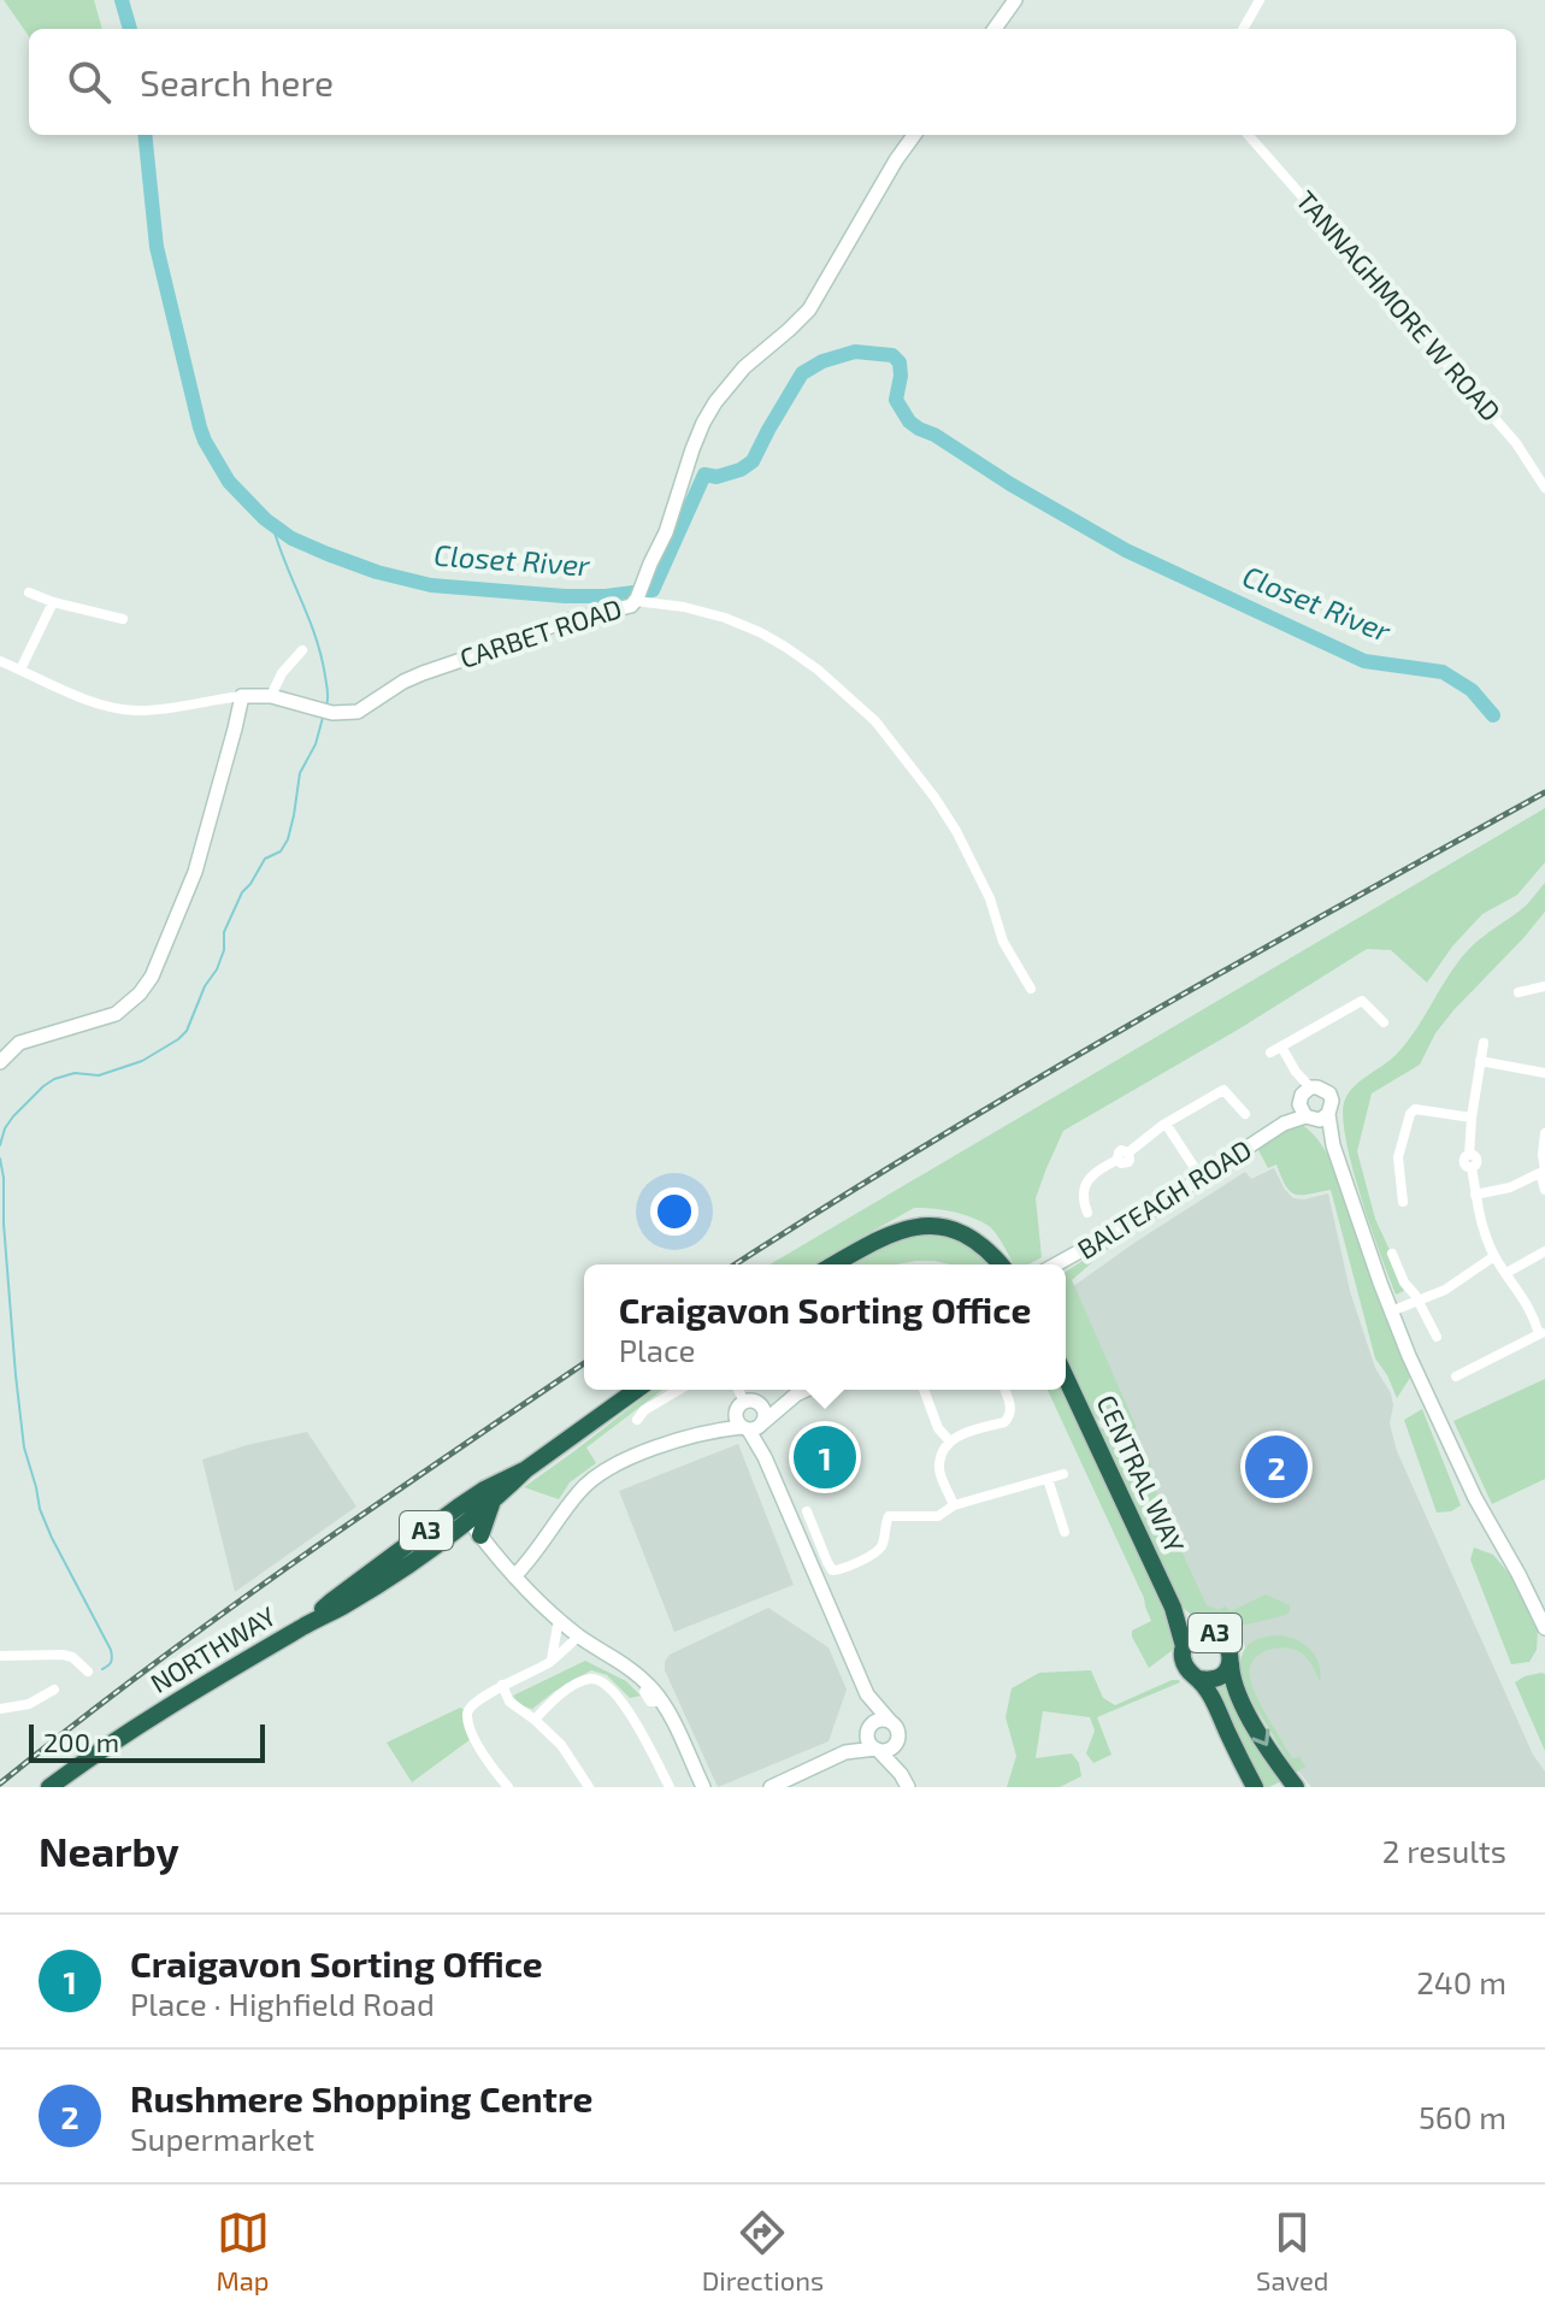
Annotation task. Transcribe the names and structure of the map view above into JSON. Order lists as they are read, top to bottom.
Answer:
{
  "streets": {
    "highway": ["CENTRAL WAY", "A3", "NORTHWAY"],
    "street": ["TANNAGHMORE W ROAD", "CARBET ROAD", "BALTEAGH ROAD"]
  },
  "crossings": [
    ["CENTRAL WAY", "A3"]
  ],
  "water": ["Closet River"],
  "scale_bar": "200 m",
  "page": {
    "search": "Search here",
    "popup": ["Craigavon Sorting Office", "Place"],
    "pins": ["1", "2"],
    "scale": "200 m",
    "heading": ["Nearby", "2 results"],
    "list": [
      {
        "mark": "1",
        "name": "Craigavon Sorting Office",
        "note": "Place · Highfield Road",
        "value": "240 m"
      },
      {
        "mark": "2",
        "name": "Rushmere Shopping Centre",
        "note": "Supermarket",
        "value": "560 m"
      }
    ],
    "nav": ["Map", "Directions", "Saved"]
  }
}
